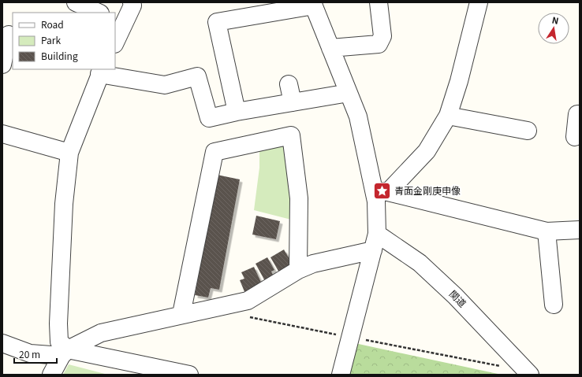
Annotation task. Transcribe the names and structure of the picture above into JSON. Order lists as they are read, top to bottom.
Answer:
{
  "streets": {
    "street": ["関道"]
  },
  "places": {
    "place": ["青面金剛庚申像"]
  },
  "legend": ["Road", "Park", "Building"],
  "scale_bar": "20 m",
  "north": "top"
}
